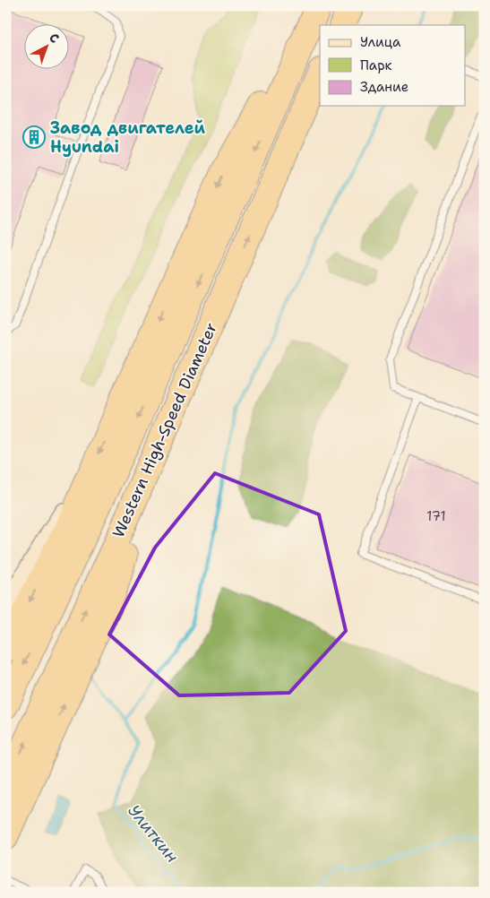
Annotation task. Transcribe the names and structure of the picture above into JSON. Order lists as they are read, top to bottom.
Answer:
{
  "streets": {
    "highway": ["Western High-Speed Diameter"]
  },
  "water": ["Улиткин"],
  "places": {
    "building": ["Завод двигателей Hyundai"]
  },
  "house_numbers": ["171"],
  "legend": ["Улица", "Парк", "Здание"],
  "north": "top right"
}
